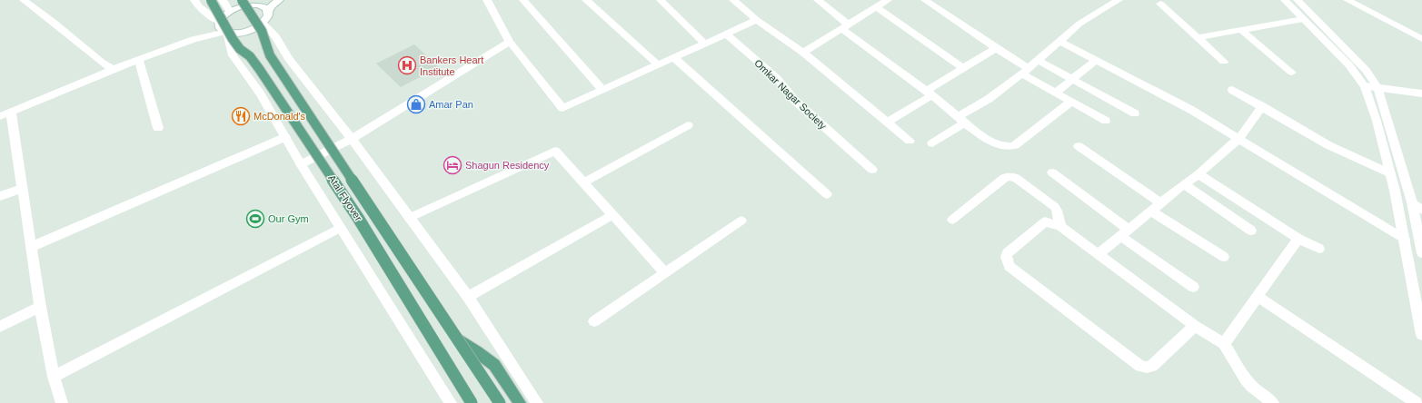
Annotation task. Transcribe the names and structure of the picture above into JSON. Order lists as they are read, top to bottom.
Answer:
{
  "streets": {
    "main road": ["Atal Flyover"],
    "street": ["Omkar Nagar Society"]
  },
  "places": {
    "hospital": ["Bankers Heart Institute"],
    "shop": ["Amar Pan"],
    "restaurant": ["McDonald's"],
    "hotel": ["Shagun Residency"],
    "sports": ["Our Gym"]
  }
}
